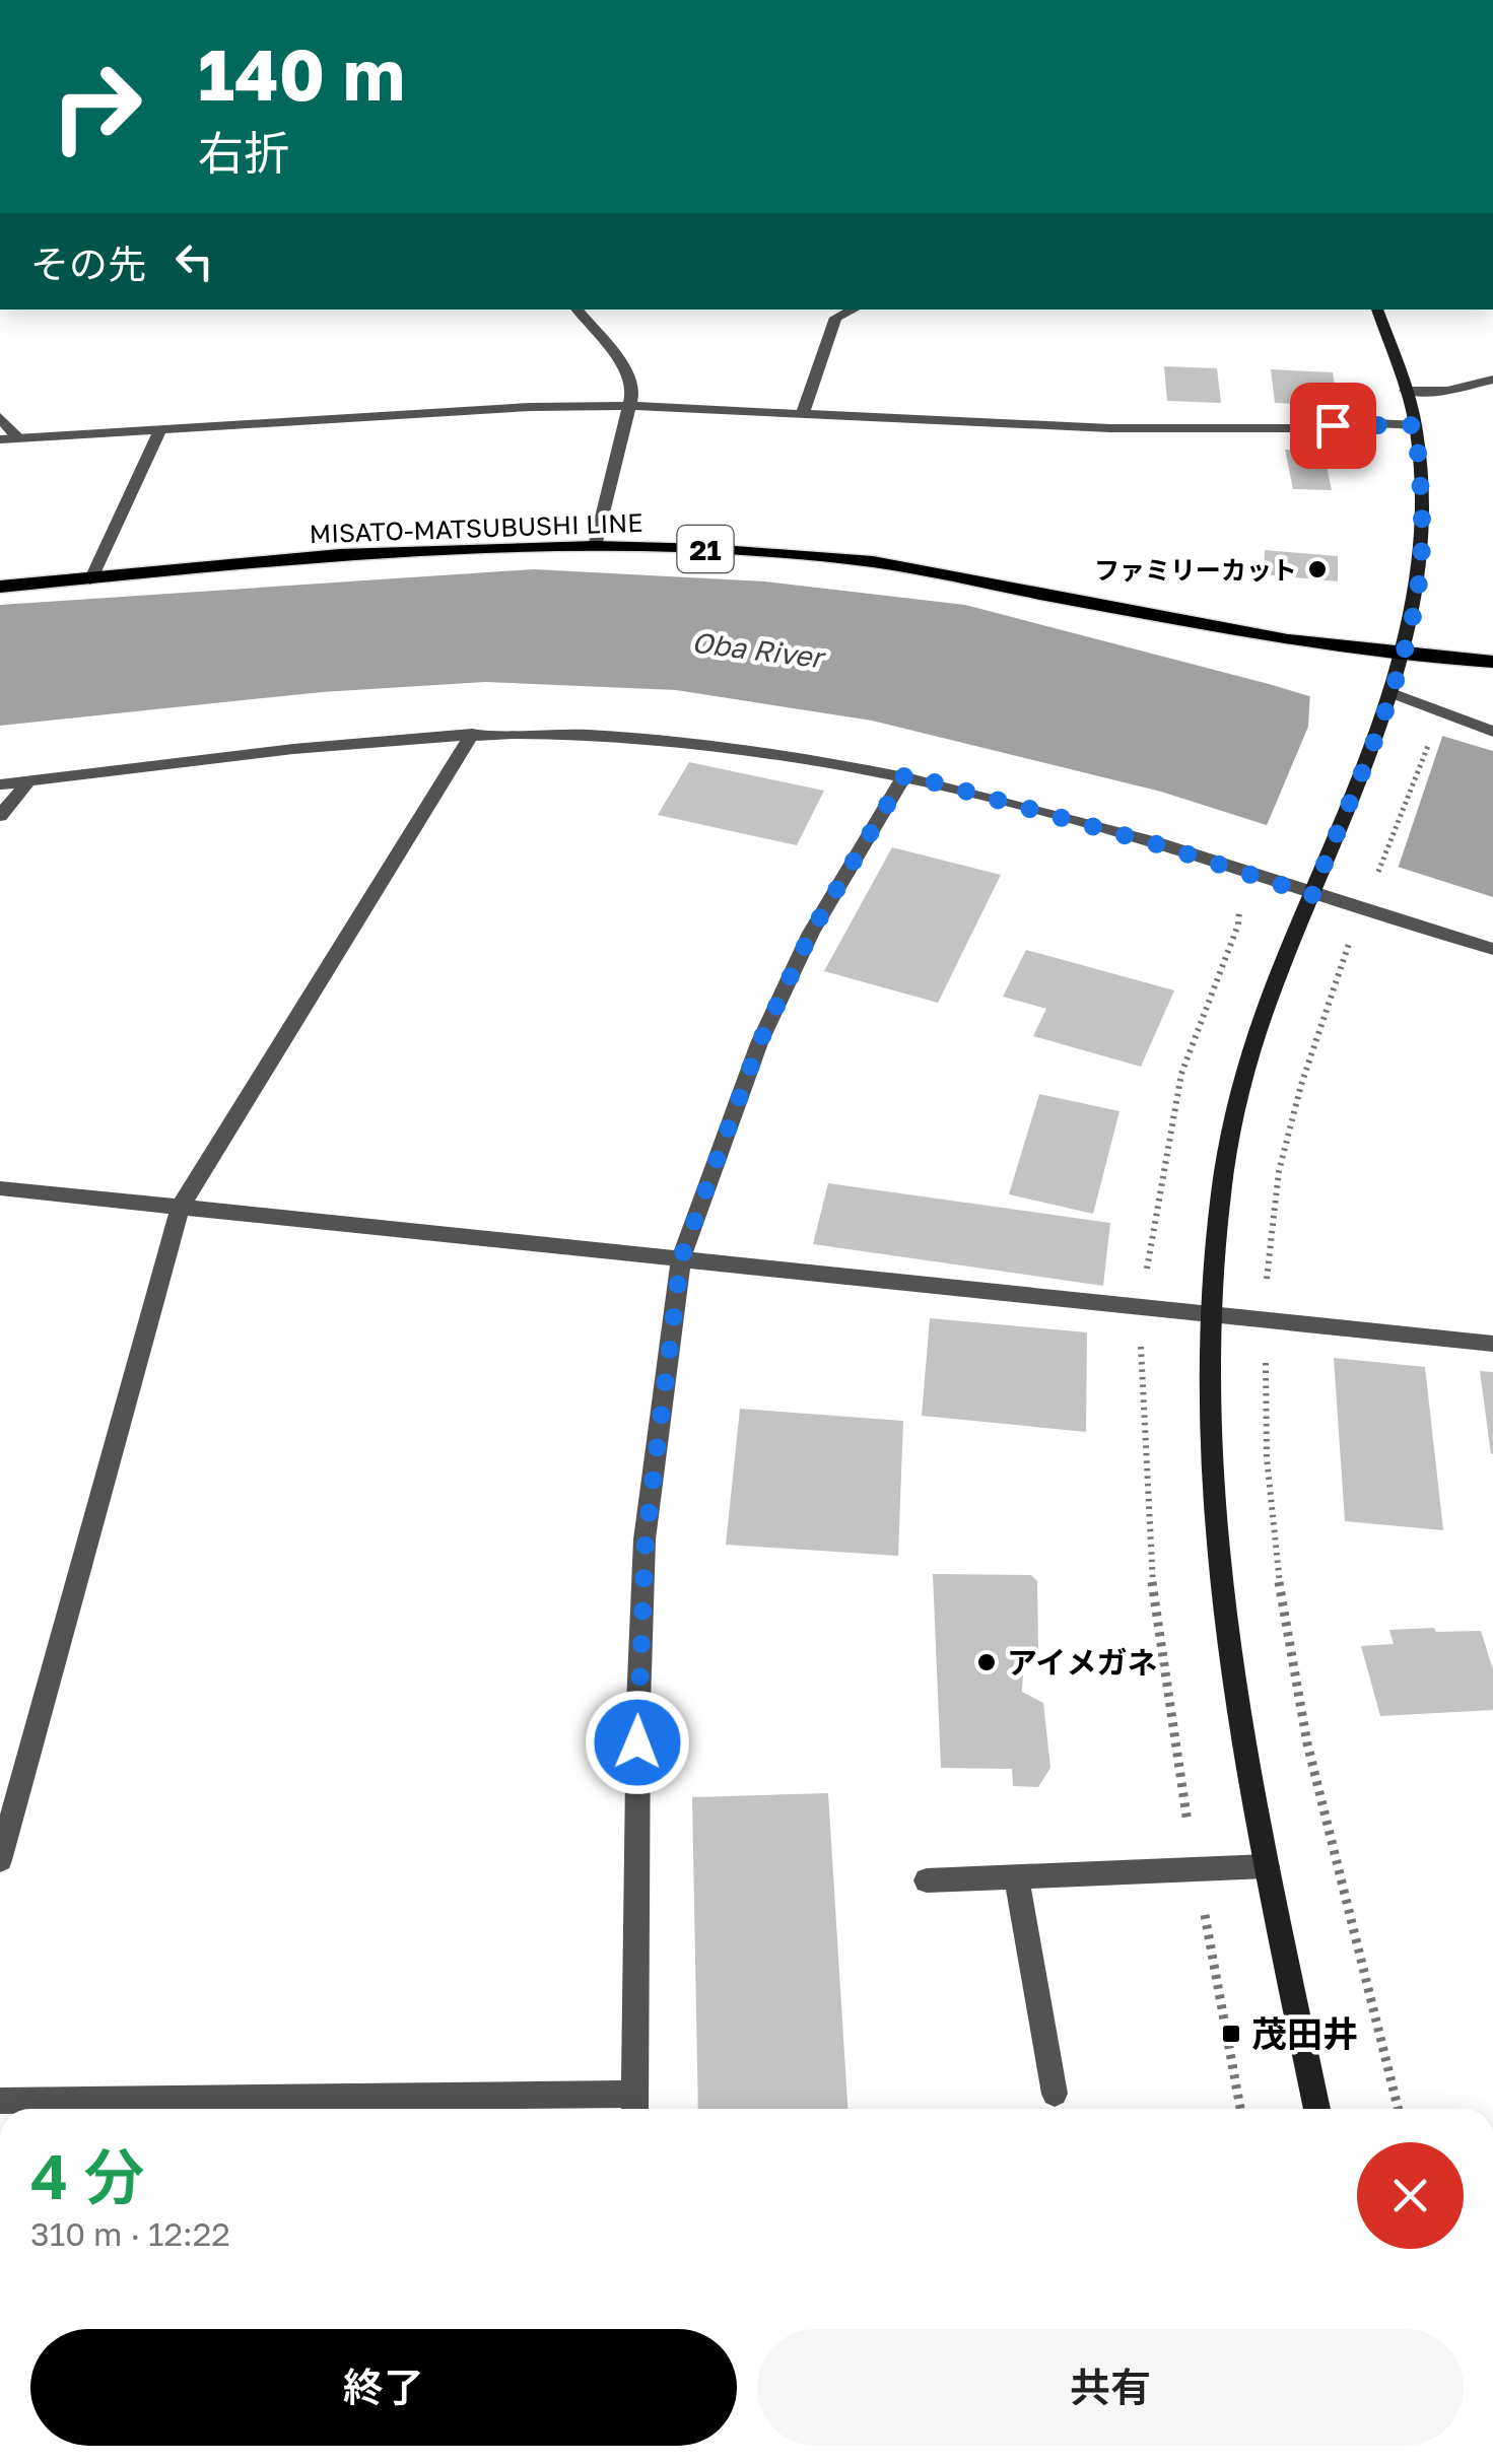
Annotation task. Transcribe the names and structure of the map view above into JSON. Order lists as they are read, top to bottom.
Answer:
{
  "streets": {
    "main road": ["MISATO-MATSUBUSHI LINE", "21"]
  },
  "water": ["Oba River"],
  "places": {
    "other": ["ファミリーカット", "アイメガネ"],
    "transit": ["茂田井"]
  },
  "page": {
    "turn": ["140 m", "右折"],
    "then": "その先",
    "heading": ["4 分", "310 m · 12:22"],
    "buttons": ["終了", "共有"]
  }
}
